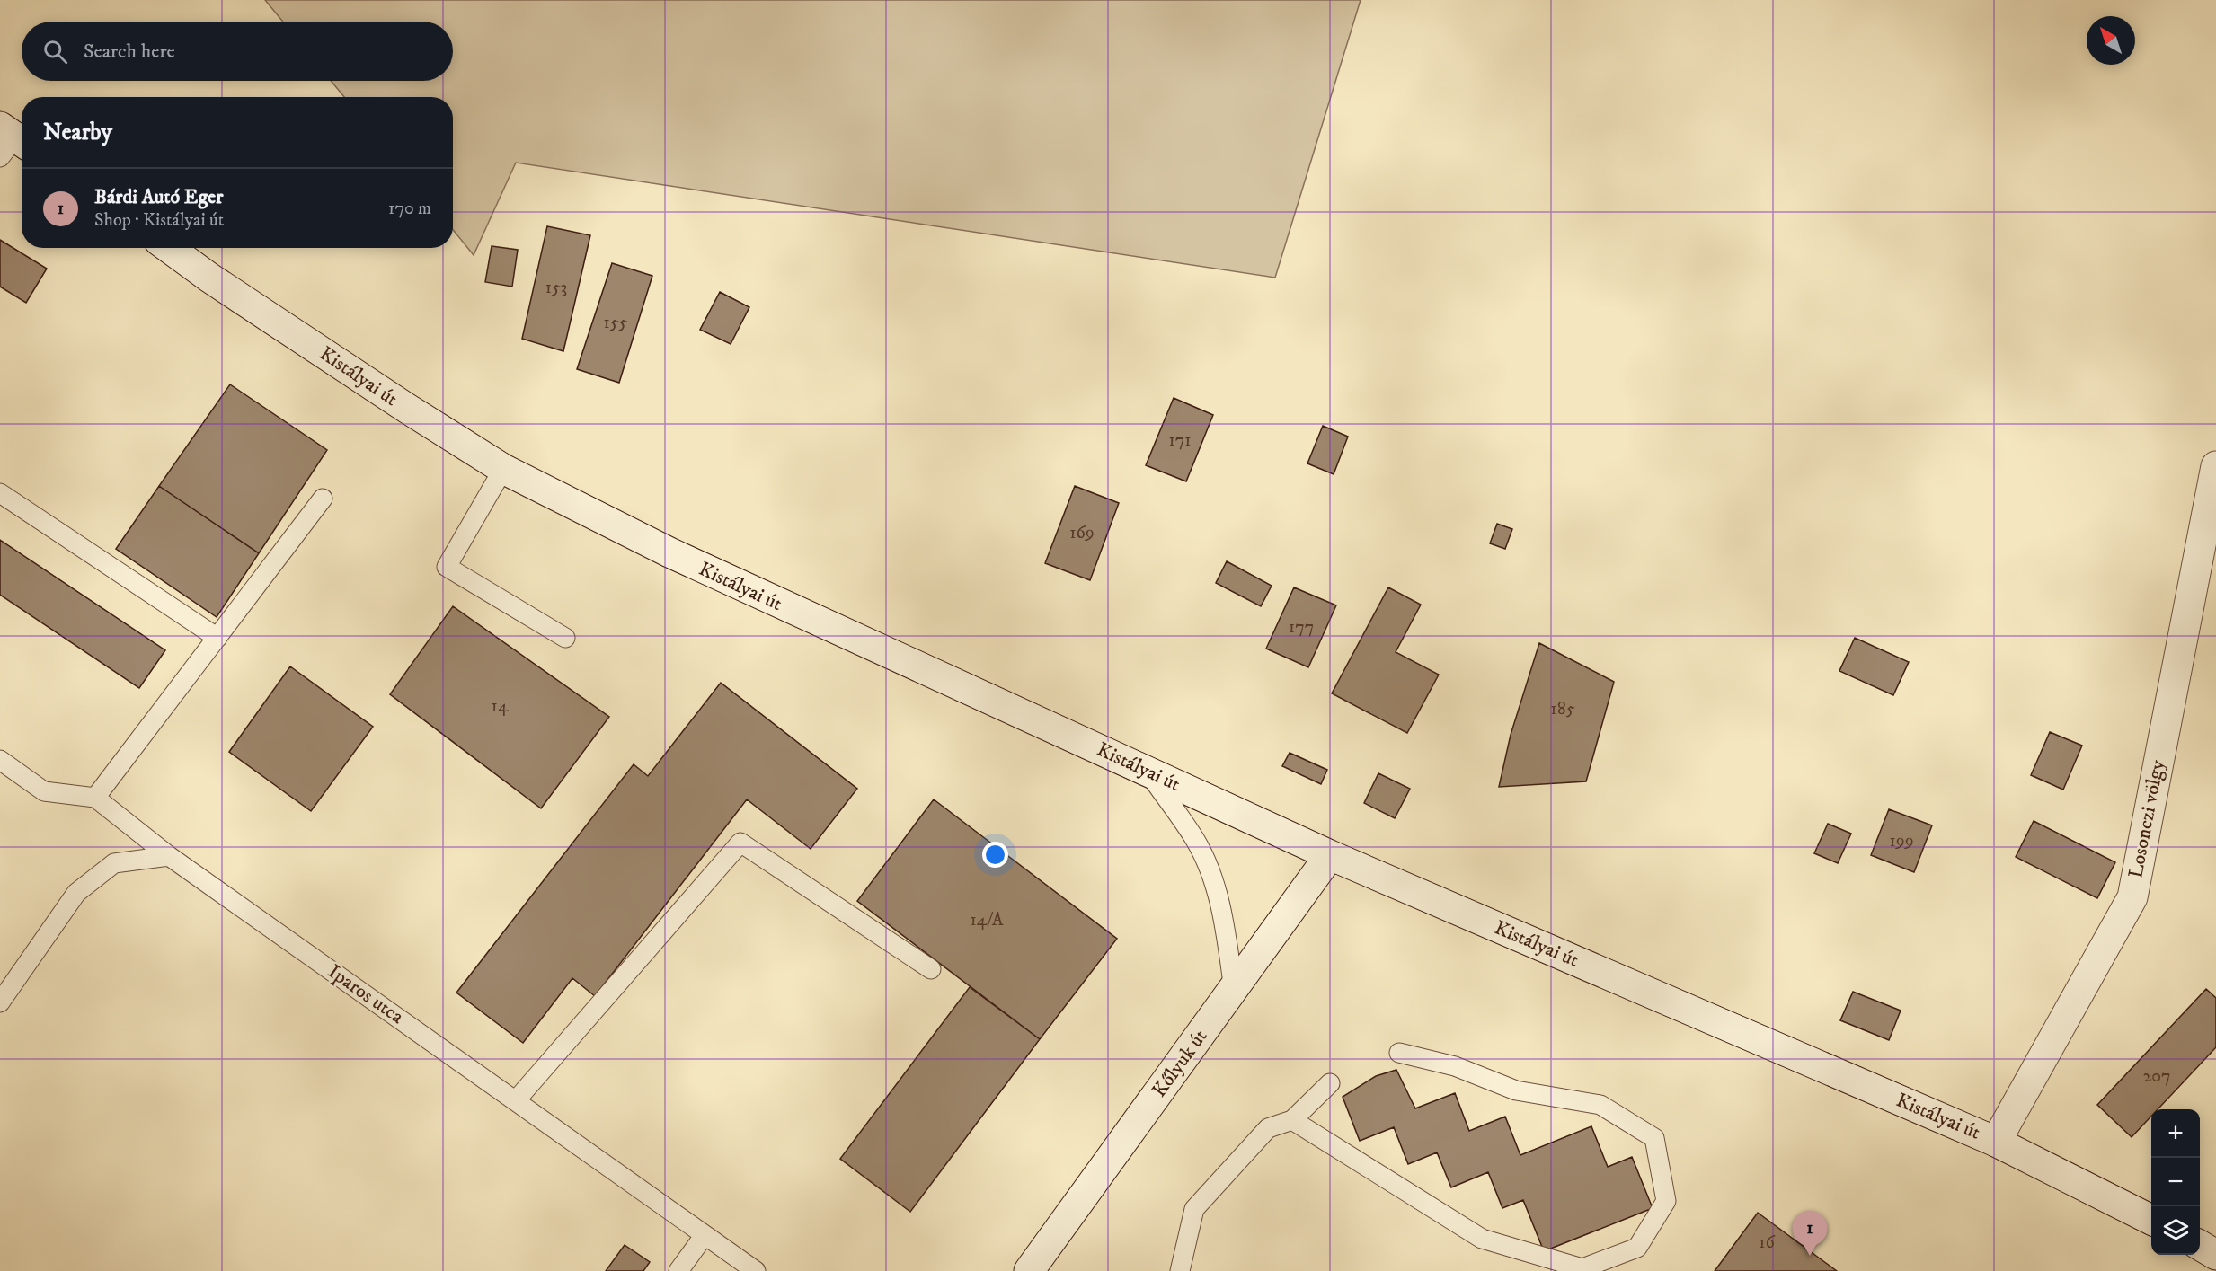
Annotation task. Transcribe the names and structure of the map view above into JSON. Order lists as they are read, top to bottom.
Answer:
{
  "streets": {
    "main road": ["Kistályai út", "Losonczi völgy", "Kőlyuk út"],
    "lane": ["Iparos utca"]
  },
  "crossings": [
    ["Kistályai út", "Losonczi völgy"],
    ["Kistályai út", "Kőlyuk út"]
  ],
  "house_numbers": [
    "153",
    "155",
    "171",
    "169",
    "177",
    "14",
    "185",
    "199",
    "14/A",
    "207",
    "16"
  ],
  "north": "top left",
  "page": {
    "search": "Search here",
    "heading": "Nearby",
    "list": [
      {
        "mark": "1",
        "name": "Bárdi Autó Eger",
        "note": "Shop · Kistályai út",
        "value": "170 m"
      }
    ],
    "map_buttons": ["+", "−"],
    "pins": "1"
  }
}
